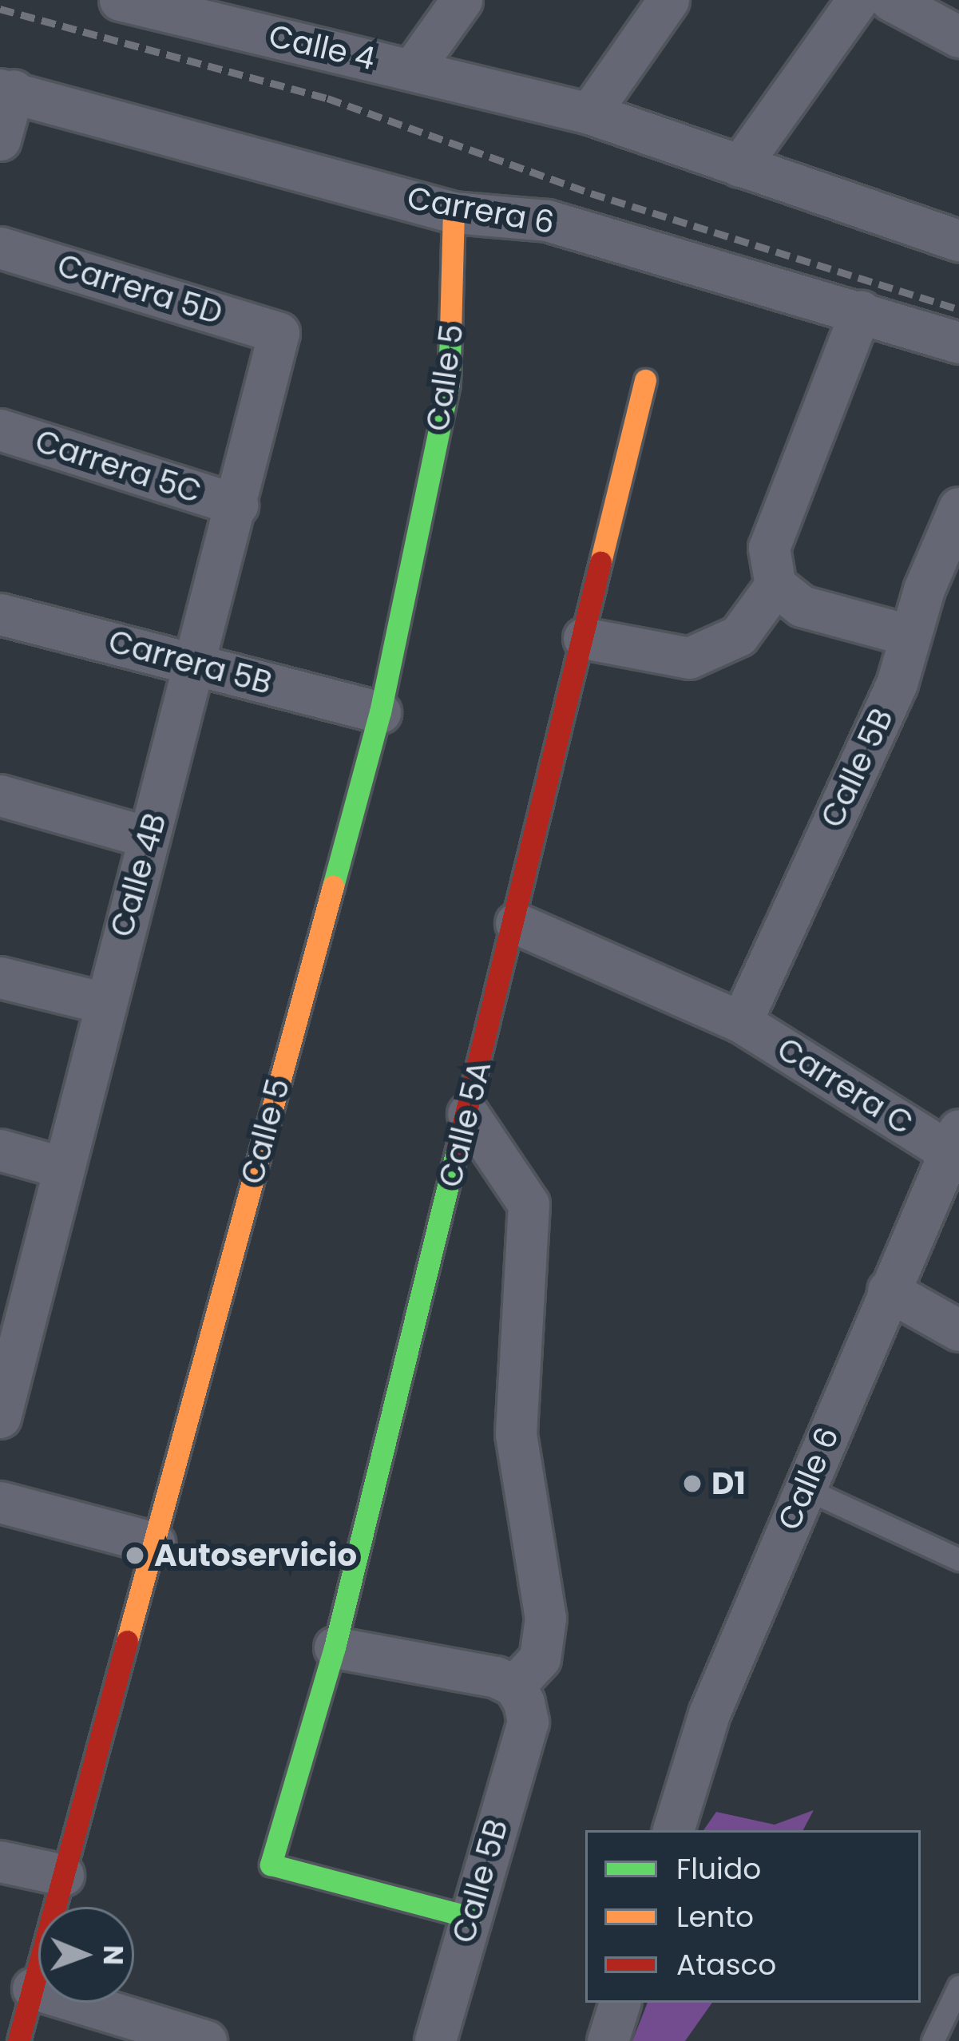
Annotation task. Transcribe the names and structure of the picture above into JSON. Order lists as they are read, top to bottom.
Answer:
{
  "streets": {
    "street": [
      "Calle 4",
      "Carrera 6",
      "Carrera 5D",
      "Calle 5",
      "Carrera 5C",
      "Carrera 5B",
      "Calle 5B",
      "Calle 4B",
      "Carrera C",
      "Calle 5A",
      "Calle 6"
    ]
  },
  "crossings": [
    ["Carrera 6", "Calle 5"],
    ["Carrera 5D", "Calle 4B"],
    ["Calle 5", "Carrera 5B"],
    ["Carrera 5C", "Calle 4B"],
    ["Carrera 5B", "Calle 4B"],
    ["Calle 5B", "Carrera C"],
    ["Calle 5B", "Calle 5A"],
    ["Carrera C", "Calle 6"]
  ],
  "places": ["D1", "Autoservicio"],
  "legend": ["Fluido", "Lento", "Atasco"],
  "north": "right"
}
